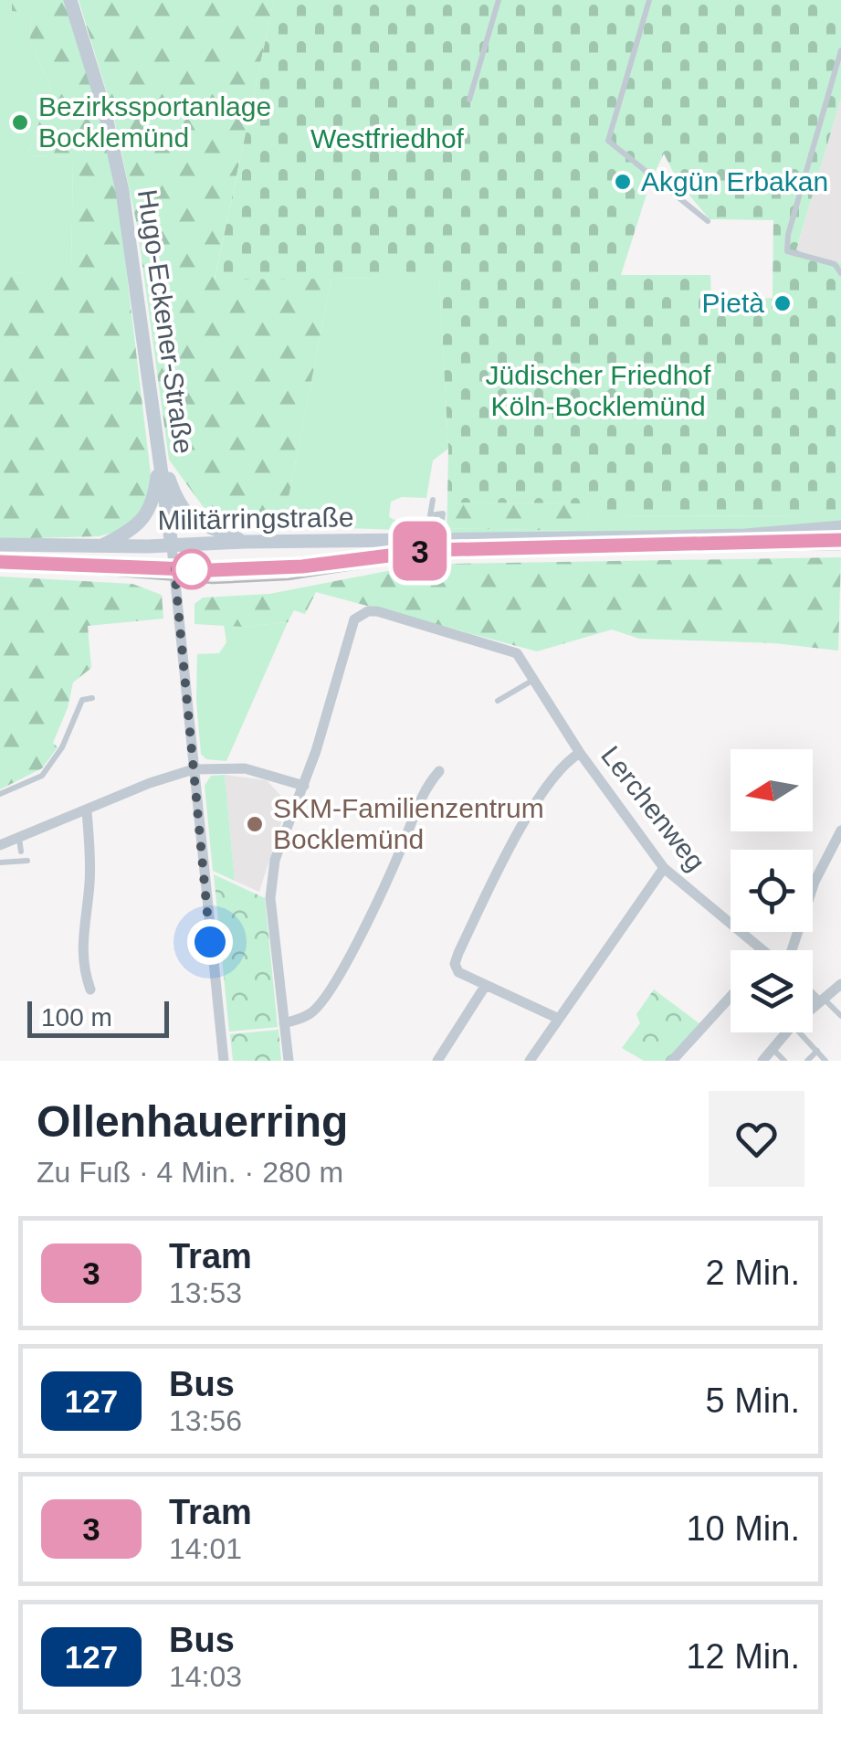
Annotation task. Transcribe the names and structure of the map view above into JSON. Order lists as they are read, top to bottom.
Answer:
{
  "streets": {
    "main road": ["Hugo-Eckener-Straße", "Militärringstraße"],
    "street": ["Lerchenweg"]
  },
  "crossings": [
    ["Hugo-Eckener-Straße", "Militärringstraße"]
  ],
  "parks": ["Westfriedhof", "Jüdischer Friedhof Köln-Bocklemünd"],
  "places": [
    "Bezirkssportanlage Bocklemünd",
    "Akgün Erbakan",
    "Pietà",
    "SKM-Familienzentrum Bocklemünd"
  ],
  "lines": ["tram line 3"],
  "scale_bar": "100 m",
  "north": "left",
  "page": {
    "on_map": "3",
    "scale": "100 m",
    "heading": ["Ollenhauerring", "Zu Fuß · 4 Min. · 280 m"],
    "list": [
      {
        "mark": "3",
        "name": "Tram",
        "note": "13:53",
        "value": "2 Min."
      },
      {
        "mark": "127",
        "name": "Bus",
        "note": "13:56",
        "value": "5 Min."
      },
      {
        "mark": "3",
        "name": "Tram",
        "note": "14:01",
        "value": "10 Min."
      },
      {
        "mark": "127",
        "name": "Bus",
        "note": "14:03",
        "value": "12 Min."
      }
    ]
  }
}
